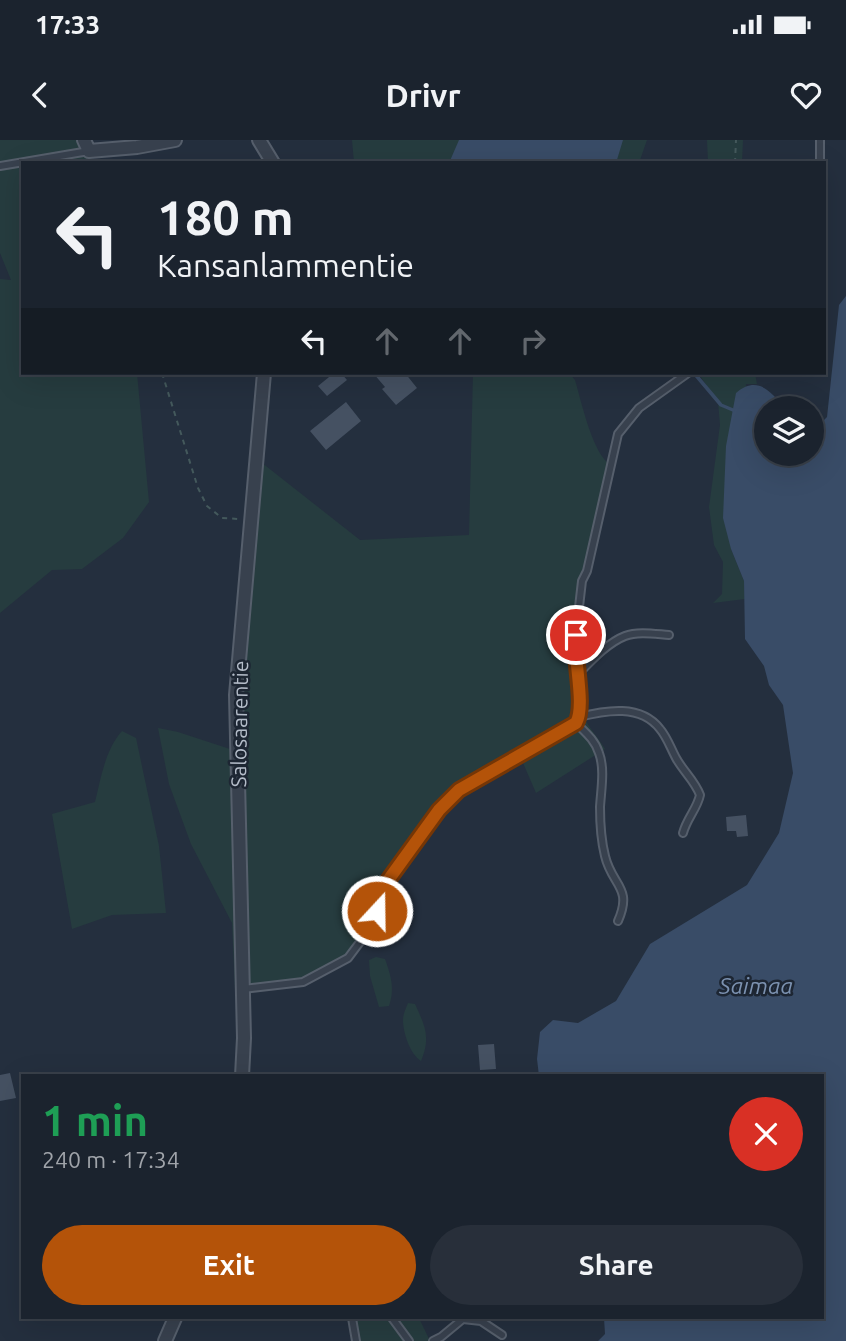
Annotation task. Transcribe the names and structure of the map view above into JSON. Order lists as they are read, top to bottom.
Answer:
{
  "streets": {
    "street": ["Salosaarentie"]
  },
  "water": ["Saimaa"],
  "page": {
    "status": "17:33",
    "header": "Drivr",
    "turn": ["180 m", "Kansanlammentie"],
    "heading": ["1 min", "240 m · 17:34"],
    "buttons": ["Exit", "Share"]
  }
}
